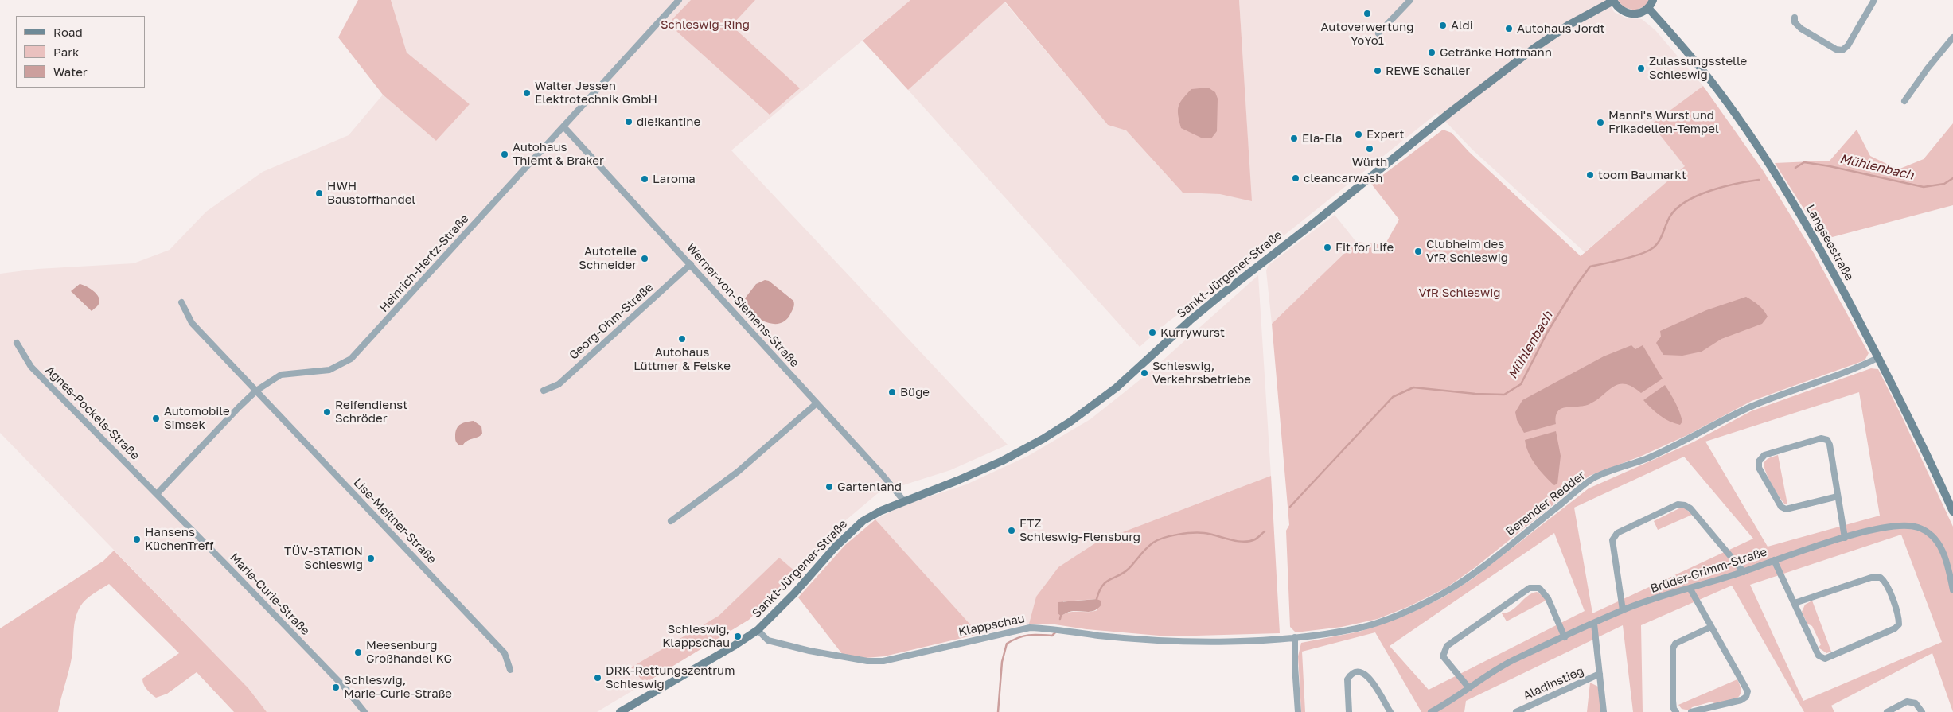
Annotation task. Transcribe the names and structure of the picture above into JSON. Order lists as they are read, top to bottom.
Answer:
{
  "streets": {
    "street": [
      "Langseestraße",
      "Heinrich-Hertz-Straße",
      "Sankt-Jürgener-Straße",
      "Werner-von-Siemens-Straße",
      "Georg-Ohm-Straße",
      "Agnes-Pockels-Straße",
      "Berender Redder",
      "Lise-Meitner-Straße",
      "Brüder-Grimm-Straße",
      "Marie-Curie-Straße",
      "Klappschau",
      "Aladinstieg"
    ]
  },
  "crossings": [
    ["Langseestraße", "Berender Redder"],
    ["Heinrich-Hertz-Straße", "Werner-von-Siemens-Straße"],
    ["Heinrich-Hertz-Straße", "Agnes-Pockels-Straße"],
    ["Heinrich-Hertz-Straße", "Lise-Meitner-Straße"],
    ["Heinrich-Hertz-Straße", "Marie-Curie-Straße"],
    ["Sankt-Jürgener-Straße", "Werner-von-Siemens-Straße"],
    ["Sankt-Jürgener-Straße", "Klappschau"],
    ["Werner-von-Siemens-Straße", "Georg-Ohm-Straße"],
    ["Agnes-Pockels-Straße", "Marie-Curie-Straße"],
    ["Berender Redder", "Klappschau"],
    ["Brüder-Grimm-Straße", "Aladinstieg"]
  ],
  "water": ["Mühlenbach"],
  "parks": ["Schleswig-Ring", "VfR Schleswig"],
  "places": [
    "Autoverwertung YoYo1",
    "Aldi",
    "Autohaus Jordt",
    "Getränke Hoffmann",
    "Zulassungsstelle Schleswig",
    "REWE Schaller",
    "Walter Jessen Elektrotechnik GmbH",
    "die!kantine",
    "Manni's Wurst und Frikadellen-Tempel",
    "Expert",
    "Ela-Ela",
    "Würth",
    "Autohaus Thiemt & Braker",
    "toom Baumarkt",
    "cleancarwash",
    "Laroma",
    "HWH Baustoffhandel",
    "Fit for Life",
    "Clubheim des VfR Schleswig",
    "Autoteile Schneider",
    "Kurrywurst",
    "Autohaus Lüttmer & Felske",
    "Schleswig, Verkehrsbetriebe",
    "Büge",
    "Reifendienst Schröder",
    "Automobile Simsek",
    "Gartenland",
    "FTZ Schleswig-Flensburg",
    "Hansens KüchenTreff",
    "TÜV-STATION Schleswig",
    "Schleswig, Klappschau",
    "Meesenburg Großhandel KG",
    "DRK-Rettungszentrum Schleswig",
    "Schleswig, Marie-Curie-Straße"
  ],
  "legend": ["Road", "Park", "Water"]
}
